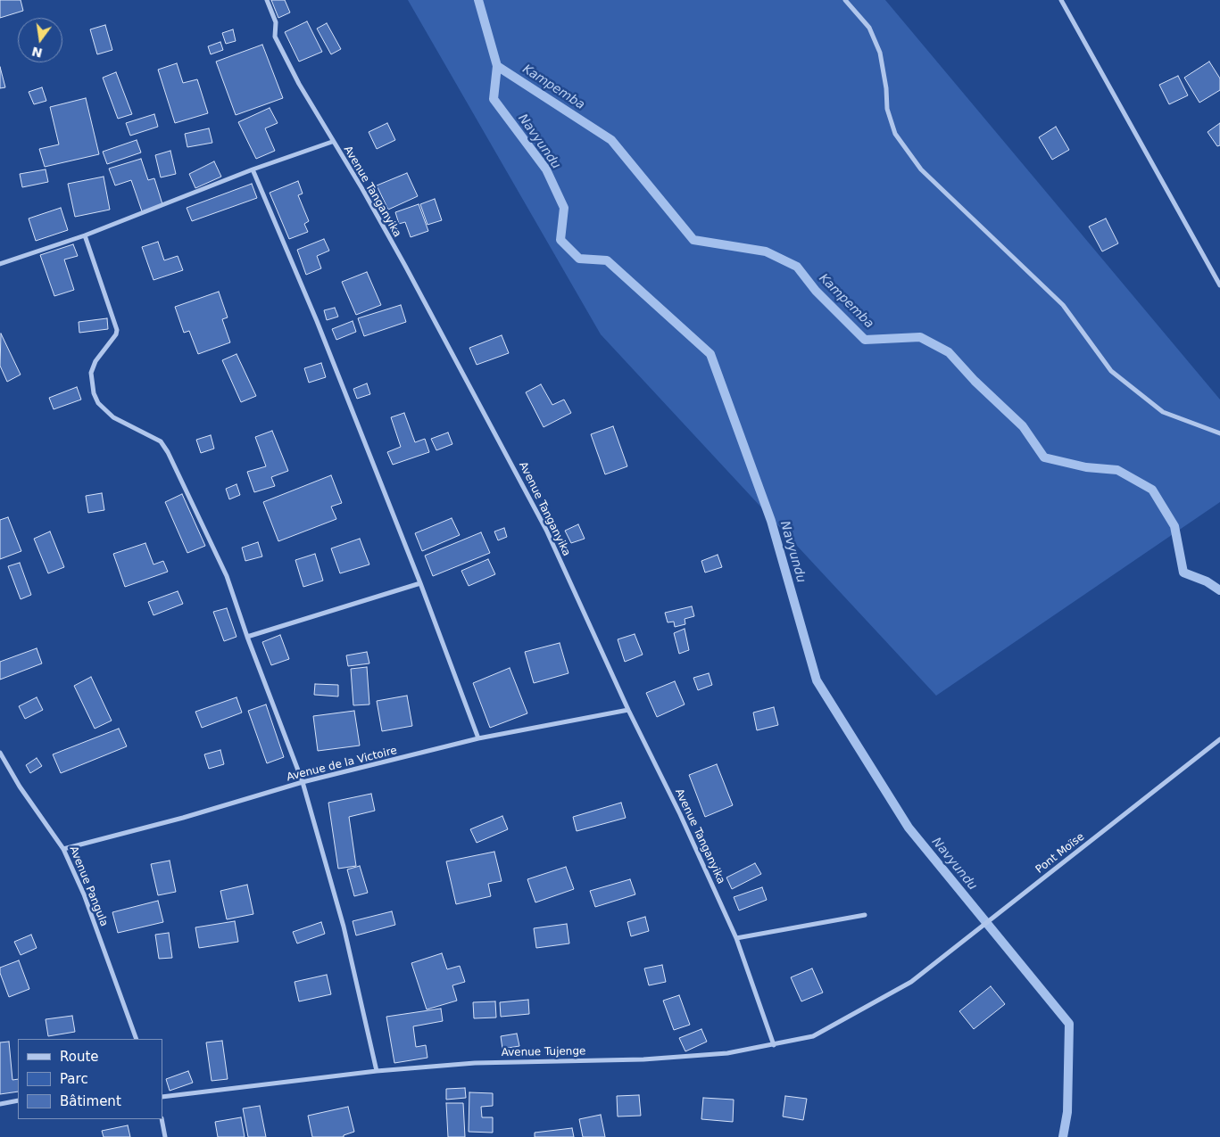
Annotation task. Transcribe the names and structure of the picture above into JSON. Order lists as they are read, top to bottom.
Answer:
{
  "streets": {
    "street": [
      "Avenue Tanganyika",
      "Avenue de la Victoire",
      "Pont Moïse",
      "Avenue Pangula",
      "Avenue Tujenge"
    ]
  },
  "crossings": [
    ["Avenue Tanganyika", "Avenue de la Victoire"],
    ["Avenue Tanganyika", "Avenue Tujenge"],
    ["Avenue de la Victoire", "Avenue Pangula"],
    ["Pont Moïse", "Avenue Tujenge"]
  ],
  "water": ["Kampemba", "Navyundu"],
  "legend": ["Route", "Parc", "Bâtiment"],
  "north": "bottom"
}
